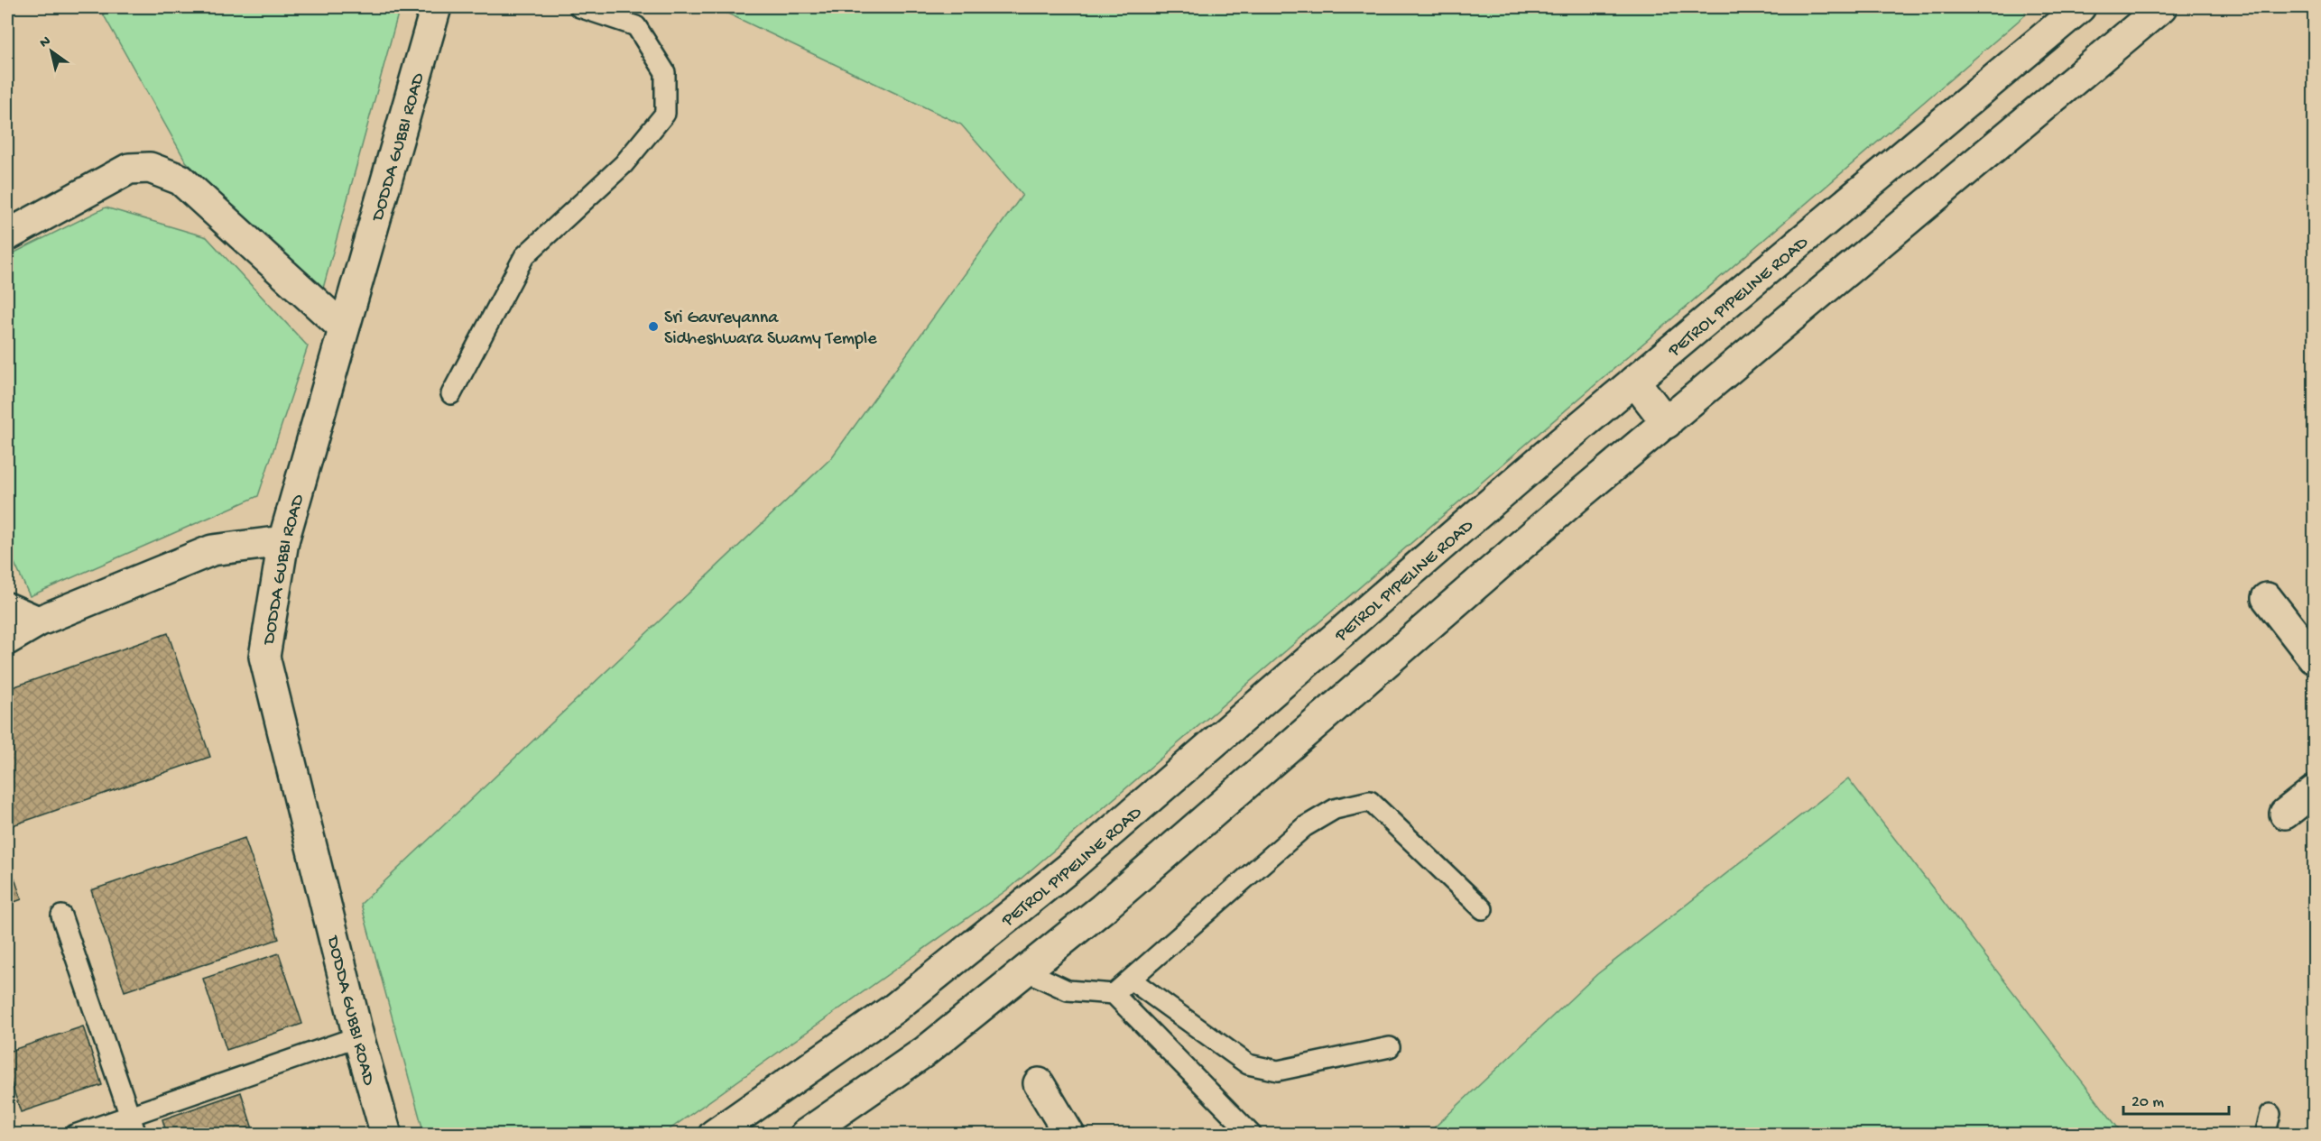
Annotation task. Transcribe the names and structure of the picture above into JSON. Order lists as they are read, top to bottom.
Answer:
{
  "streets": {
    "main road": ["DODDA GUBBI ROAD", "PETROL PIPELINE ROAD"]
  },
  "places": ["Sri Gavreyanna Sidheshwara Swamy Temple"],
  "scale_bar": "20 m",
  "north": "top left"
}
